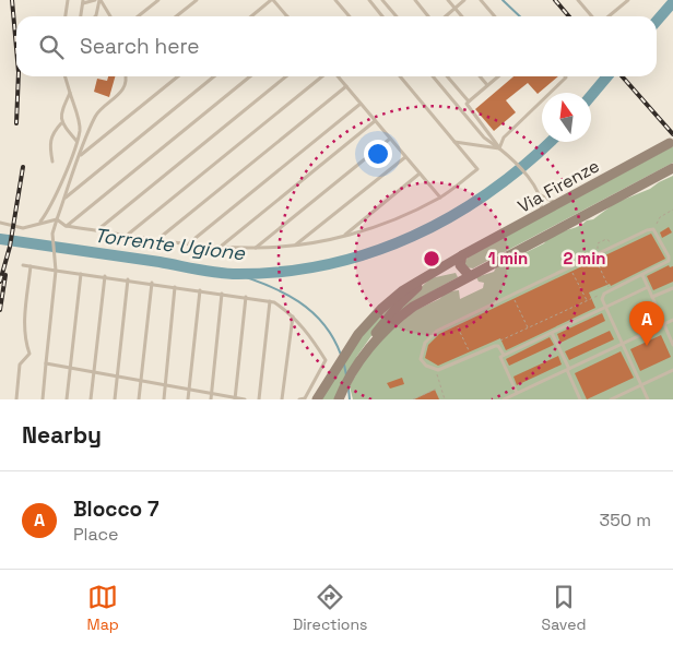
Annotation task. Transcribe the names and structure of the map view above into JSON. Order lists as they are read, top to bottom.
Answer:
{
  "streets": {
    "main road": ["Via Firenze"]
  },
  "water": ["Torrente Ugione"],
  "north": "top",
  "page": {
    "search": "Search here",
    "pins": "A",
    "heading": "Nearby",
    "list": [
      {
        "mark": "A",
        "name": "Blocco 7",
        "note": "Place",
        "value": "350 m"
      }
    ],
    "nav": ["Map", "Directions", "Saved"]
  },
  "rings": ["1 min", "2 min"]
}
